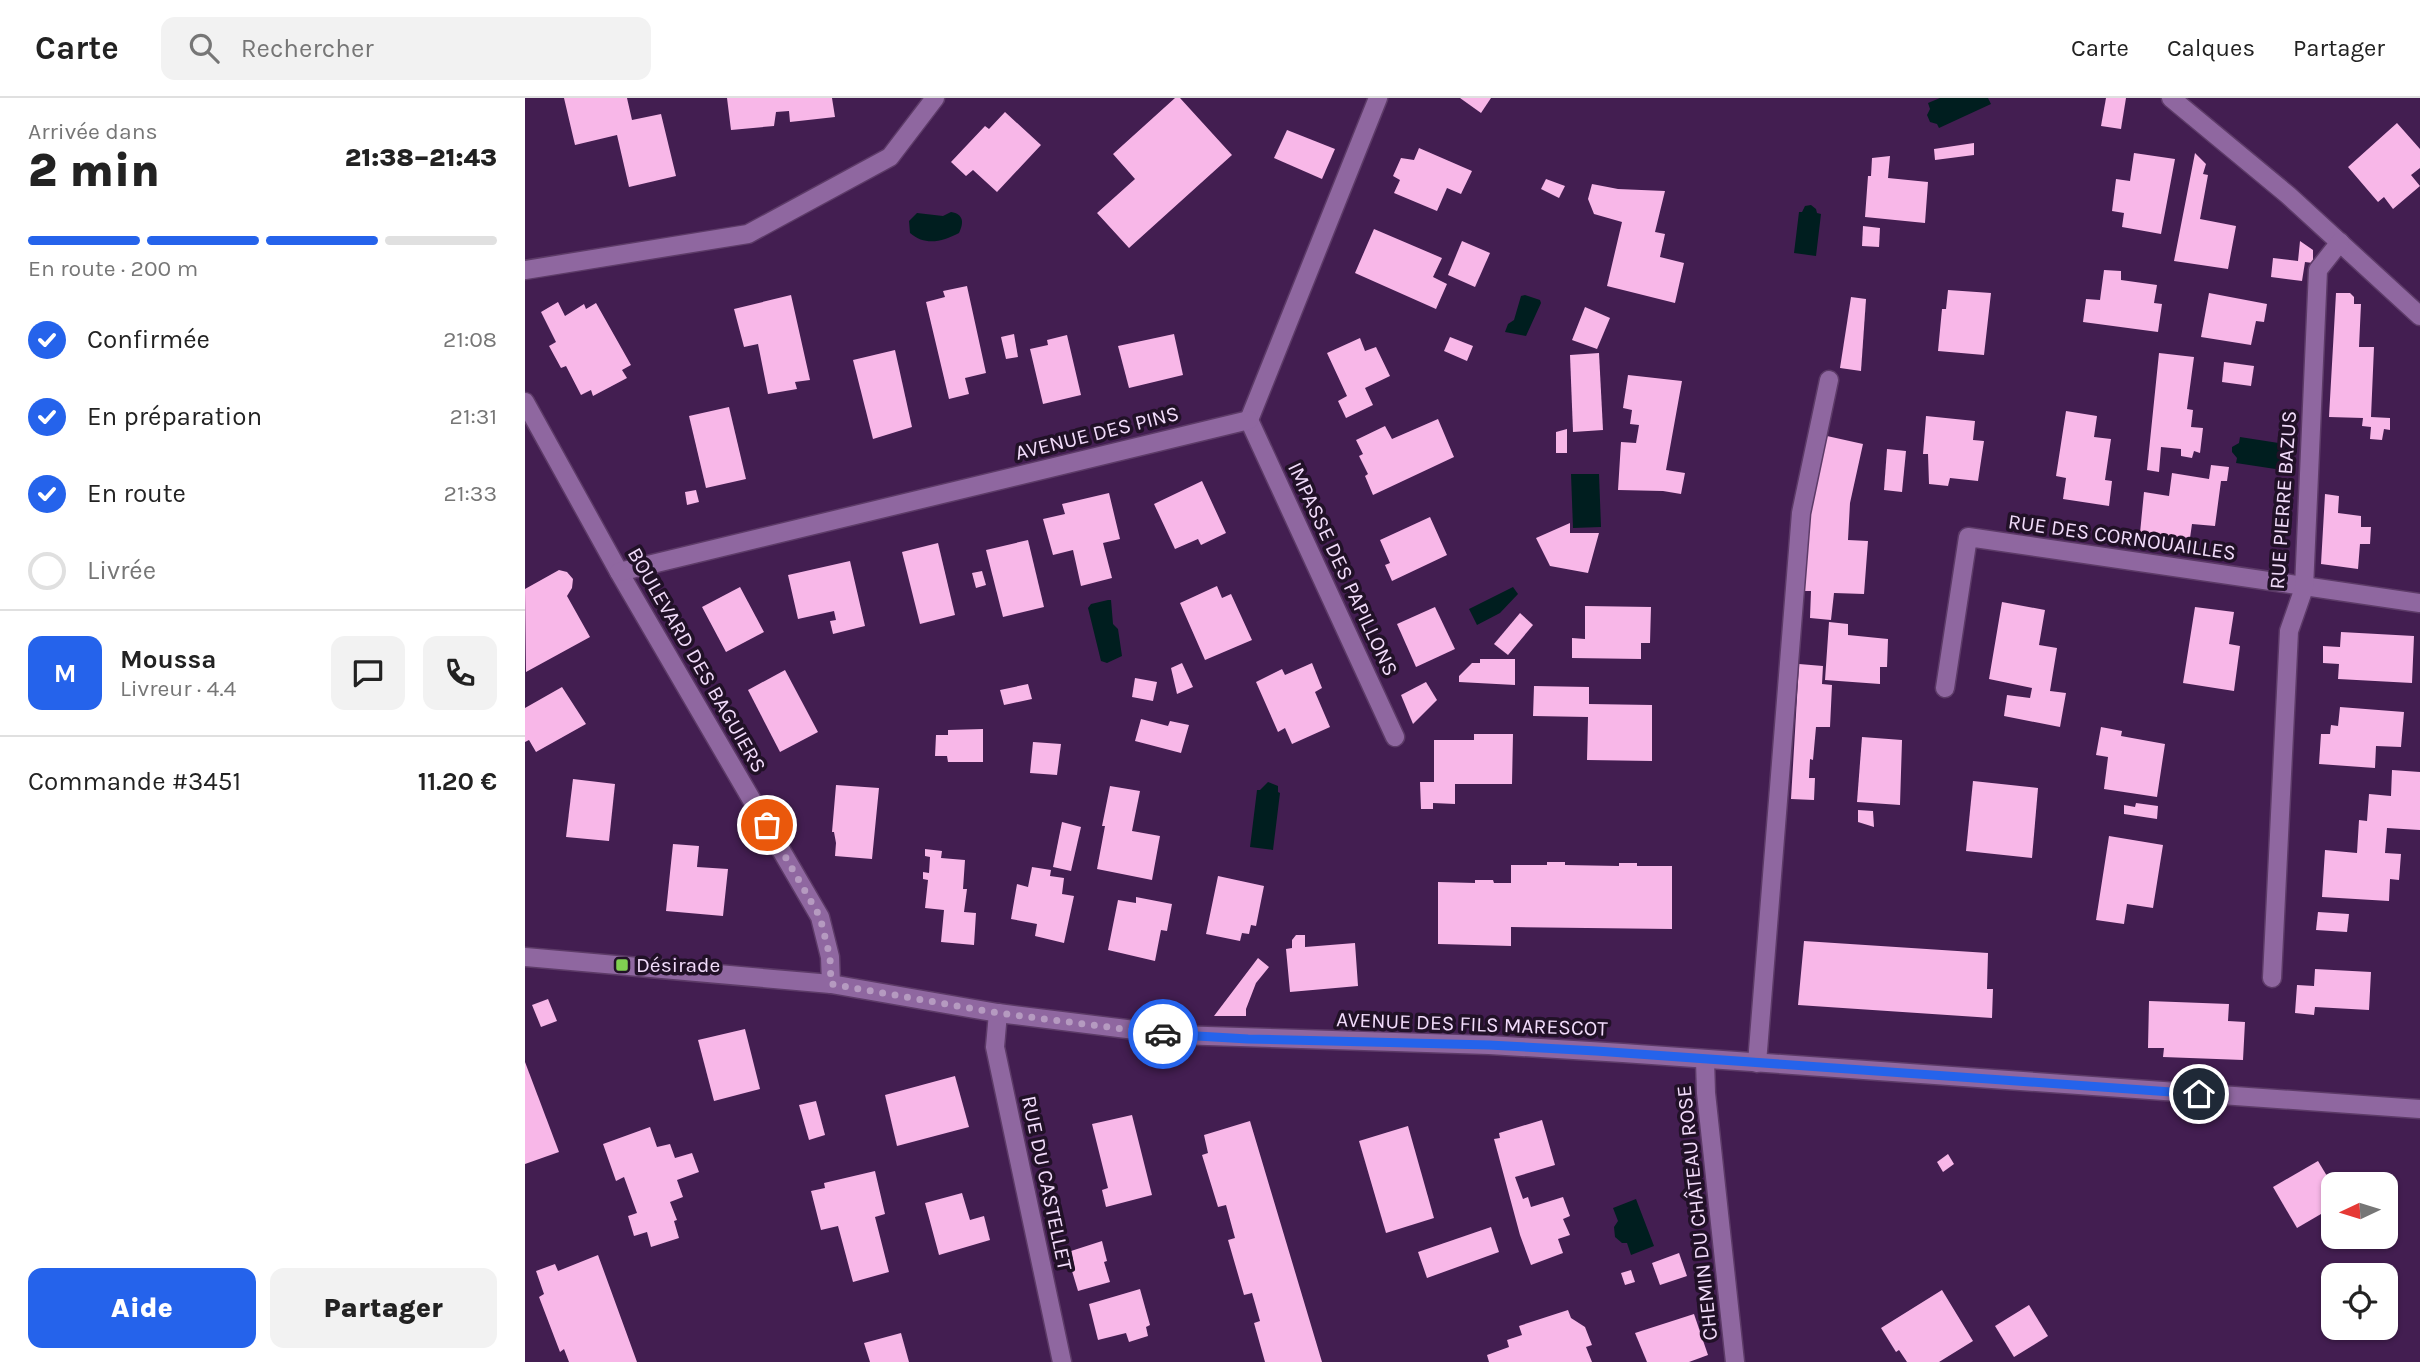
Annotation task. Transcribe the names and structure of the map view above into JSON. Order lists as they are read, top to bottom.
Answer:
{
  "streets": {
    "street": [
      "AVENUE DES PINS",
      "RUE PIERRE BAZUS",
      "RUE DES CORNOUAILLES",
      "IMPASSE DES PAPILLONS",
      "BOULEVARD DES BAGUIERS",
      "AVENUE DES FILS MARESCOT",
      "RUE DU CASTELLET",
      "CHEMIN DU CHÂTEAU ROSE"
    ]
  },
  "crossings": [
    ["AVENUE DES PINS", "IMPASSE DES PAPILLONS"],
    ["AVENUE DES PINS", "BOULEVARD DES BAGUIERS"],
    ["RUE PIERRE BAZUS", "RUE DES CORNOUAILLES"],
    ["BOULEVARD DES BAGUIERS", "AVENUE DES FILS MARESCOT"],
    ["AVENUE DES FILS MARESCOT", "RUE DU CASTELLET"],
    ["AVENUE DES FILS MARESCOT", "CHEMIN DU CHÂTEAU ROSE"]
  ],
  "places": {
    "transit": ["Désirade"]
  },
  "north": "left",
  "page": {
    "header": "Carte",
    "search": "Rechercher",
    "nav": ["Carte", "Calques", "Partager"],
    "heading": ["2 min", "Arrivée dans", "21:38–21:43"],
    "panel": [
      "Moussa",
      "Livreur · 4.4",
      "Commande #3451",
      "11.20 €"
    ],
    "bar": "En route · 200 m",
    "list": [
      ["Confirmée", "21:08"],
      ["En préparation", "21:31"],
      ["En route", "21:33"],
      "Livrée"
    ],
    "round": "M",
    "buttons": ["Aide", "Partager"]
  }
}
